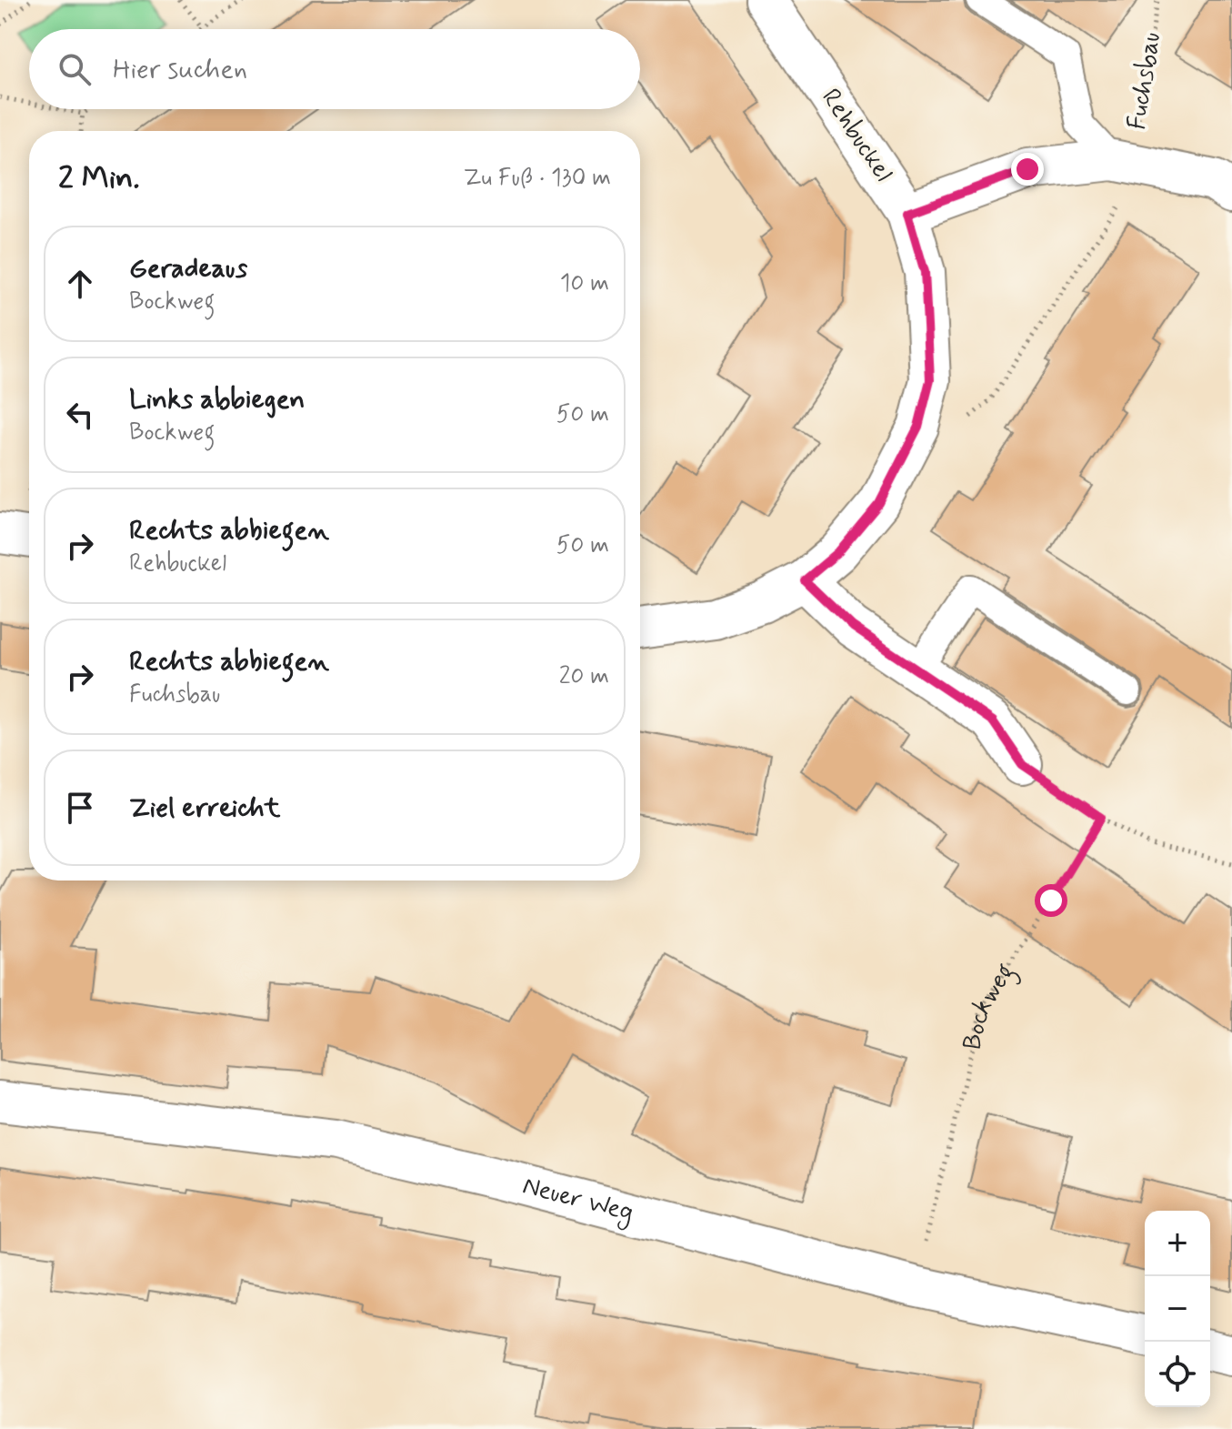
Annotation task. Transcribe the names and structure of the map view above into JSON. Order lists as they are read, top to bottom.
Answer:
{
  "streets": {
    "street": ["Fuchsbau", "Rehbuckel", "Neuer Weg"],
    "path": ["Bockweg"]
  },
  "crossings": [
    ["Fuchsbau", "Rehbuckel"]
  ],
  "page": {
    "search": "Hier suchen",
    "heading": ["2 Min.", "Zu Fuß · 130 m"],
    "list": [
      ["Geradeaus", "Bockweg", "10 m"],
      ["Links abbiegen", "Bockweg", "50 m"],
      ["Rechts abbiegen", "Rehbuckel", "50 m"],
      ["Rechts abbiegen", "Fuchsbau", "20 m"],
      "Ziel erreicht"
    ],
    "map_buttons": ["+", "−"]
  }
}
